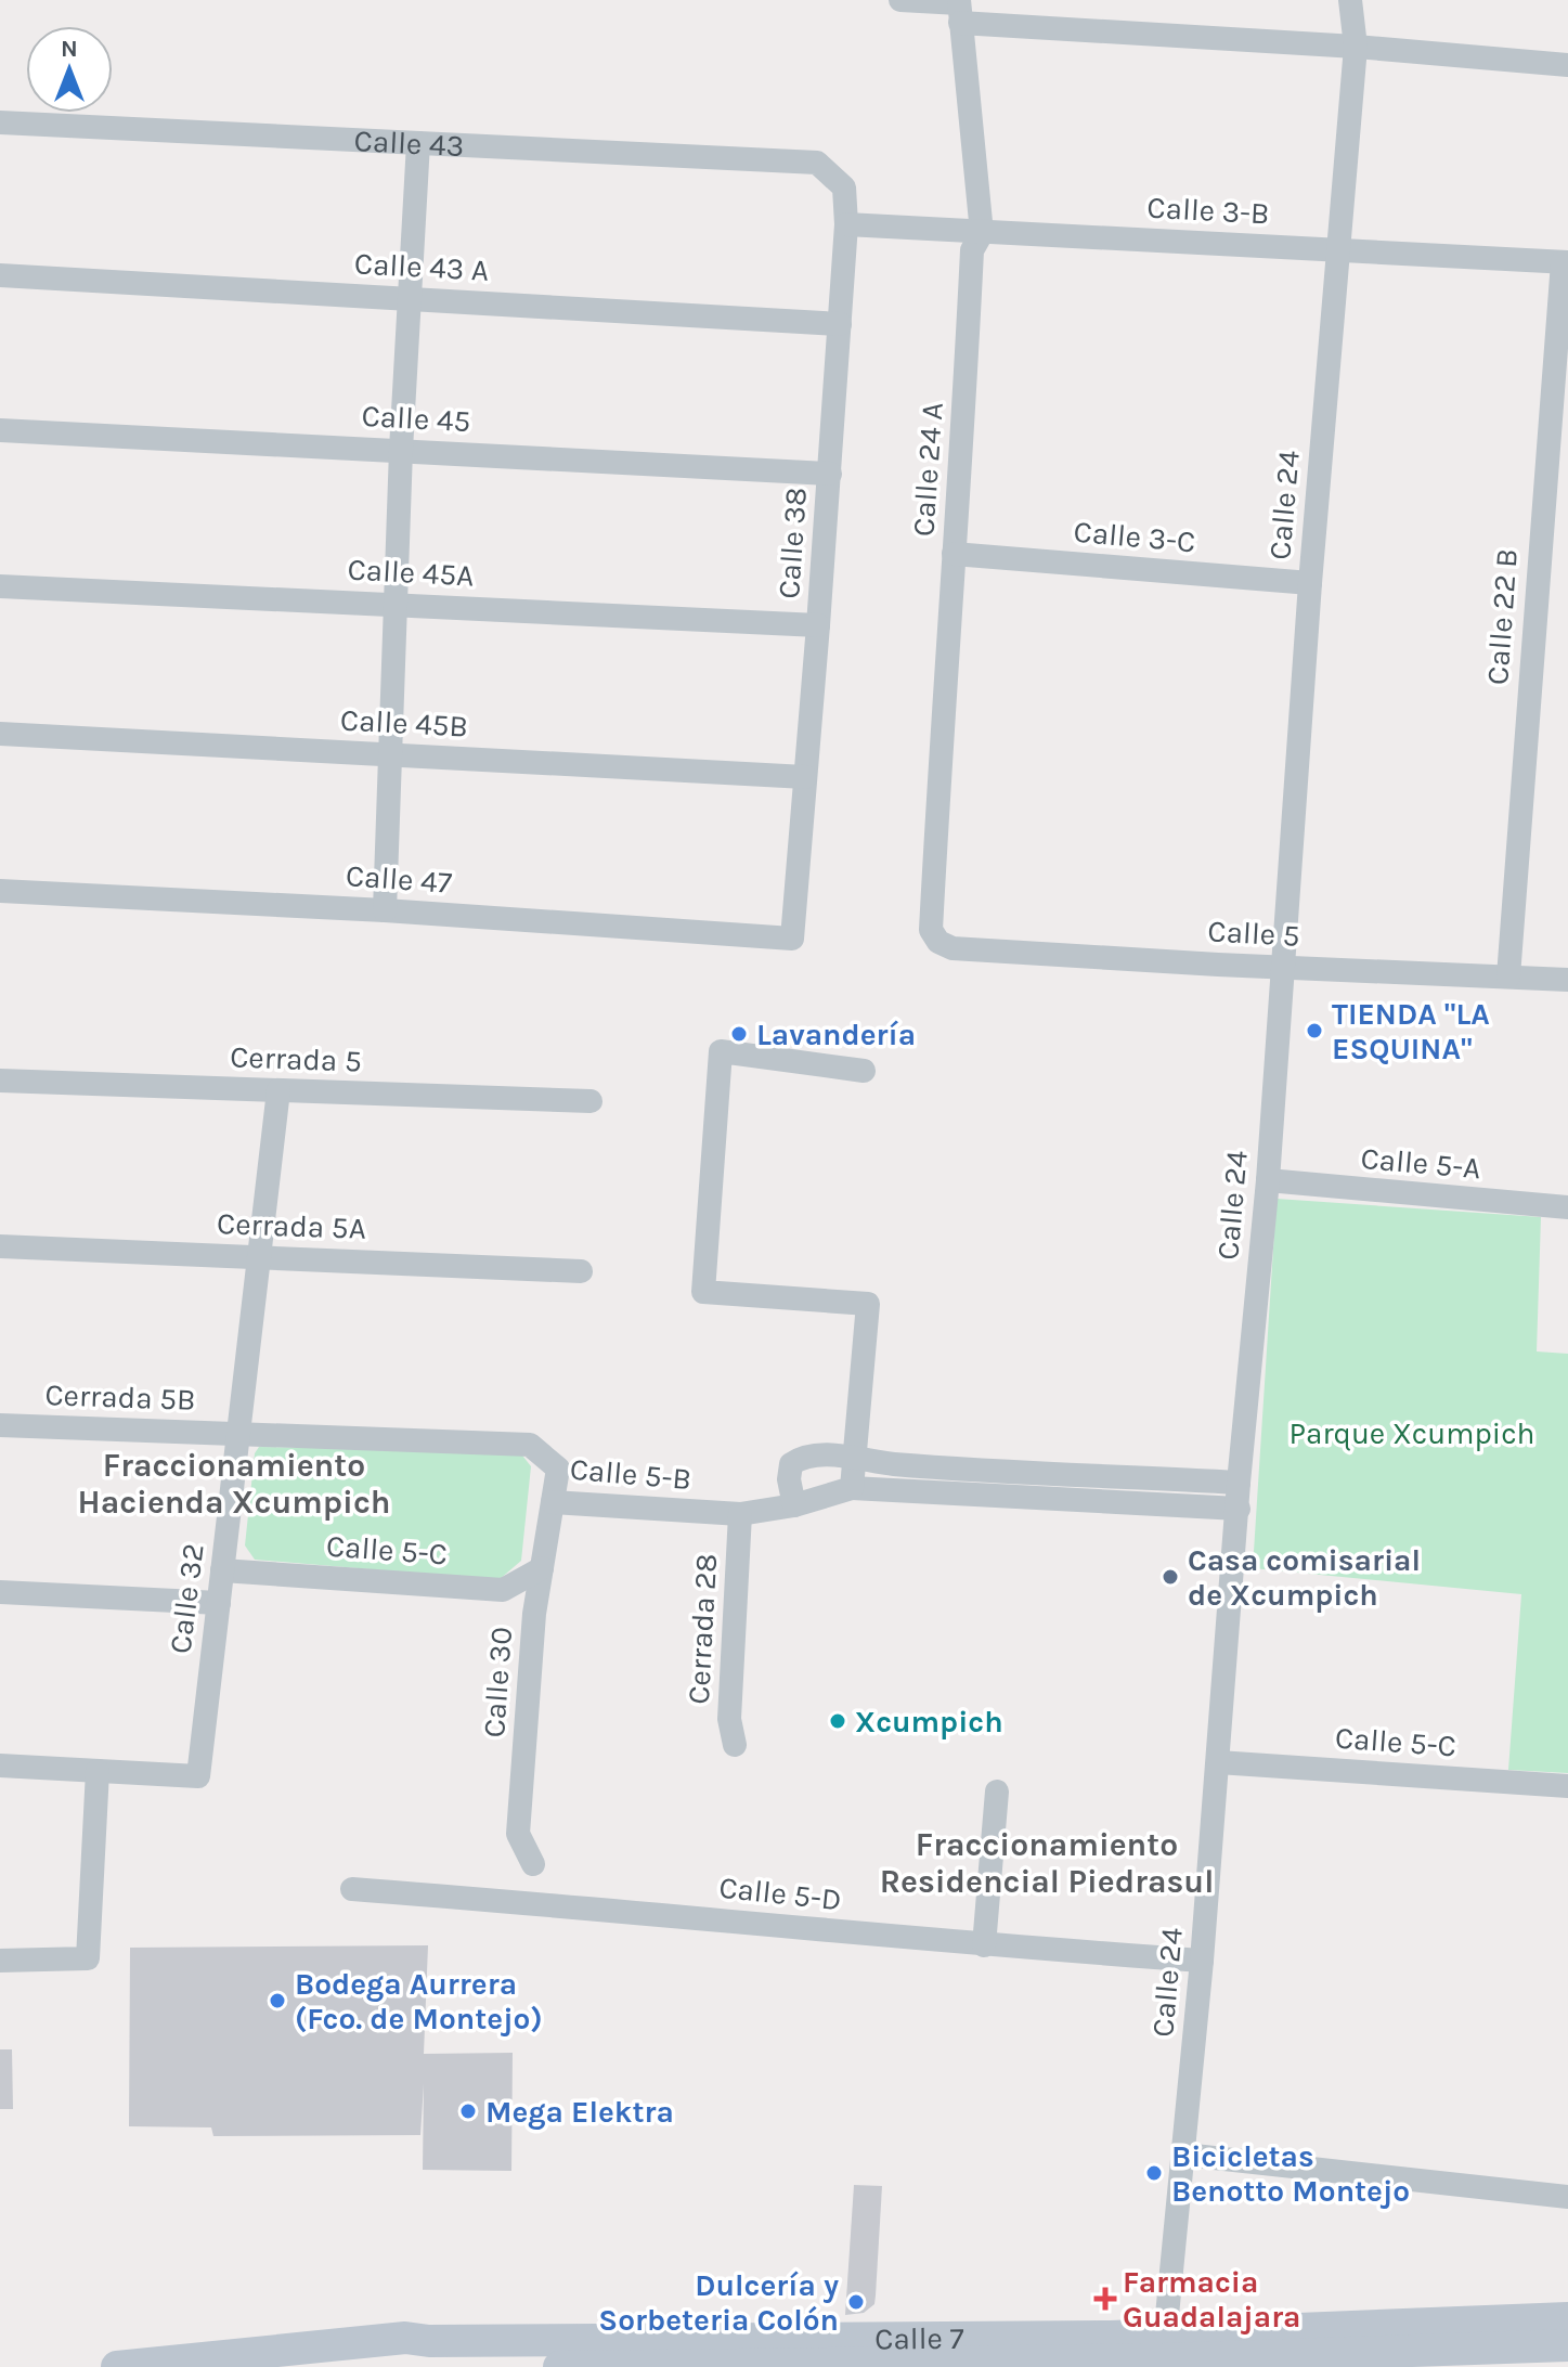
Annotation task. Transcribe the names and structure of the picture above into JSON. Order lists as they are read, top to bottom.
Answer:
{
  "streets": {
    "main road": ["Calle 7"],
    "street": [
      "Calle 43",
      "Calle 3-B",
      "Calle 43 A",
      "Calle 45",
      "Calle 24 A",
      "Calle 24",
      "Calle 3-C",
      "Calle 38",
      "Calle 45A",
      "Calle 22 B",
      "Calle 45B",
      "Calle 47",
      "Calle 5",
      "Cerrada 5",
      "Calle 5-A",
      "Cerrada 5A",
      "Cerrada 5B",
      "Calle 5-B",
      "Calle 5-C",
      "Calle 32",
      "Cerrada 28",
      "Calle 30",
      "Calle 5-D"
    ]
  },
  "crossings": [
    ["Calle 43", "Calle 38"],
    ["Calle 3-B", "Calle 24 A"],
    ["Calle 3-B", "Calle 24"],
    ["Calle 3-B", "Calle 38"],
    ["Calle 3-B", "Calle 22 B"],
    ["Calle 43 A", "Calle 38"],
    ["Calle 45", "Calle 38"],
    ["Calle 24 A", "Calle 3-C"],
    ["Calle 24 A", "Calle 5"],
    ["Calle 24", "Calle 3-C"],
    ["Calle 24", "Calle 5"],
    ["Calle 24", "Calle 5-A"],
    ["Calle 24", "Calle 5-B"],
    ["Calle 24", "Calle 5-C"],
    ["Calle 24", "Calle 5-D"],
    ["Calle 24", "Calle 7"],
    ["Calle 38", "Calle 45A"],
    ["Calle 38", "Calle 45B"],
    ["Calle 38", "Calle 47"],
    ["Calle 22 B", "Calle 5"],
    ["Cerrada 5", "Calle 32"],
    ["Cerrada 5A", "Calle 32"],
    ["Cerrada 5B", "Calle 5-B"],
    ["Cerrada 5B", "Calle 32"],
    ["Calle 5-B", "Calle 32"],
    ["Calle 5-B", "Cerrada 28"],
    ["Calle 5-B", "Calle 30"],
    ["Calle 5-C", "Calle 32"],
    ["Calle 5-C", "Calle 30"]
  ],
  "districts": ["Fraccionamiento Hacienda Xcumpich", "Fraccionamiento Residencial Piedrasul"],
  "parks": ["Parque Xcumpich"],
  "places": {
    "other": [
      "TIENDA \"LA ESQUINA\"",
      "Lavandería",
      "Casa comisarial de Xcumpich",
      "Xcumpich",
      "Bodega Aurrera (Fco. de Montejo)",
      "Mega Elektra",
      "Bicicletas Benotto Montejo",
      "Dulcería y Sorbeteria Colón"
    ],
    "health": ["Farmacia Guadalajara"]
  },
  "north": "top"
}
